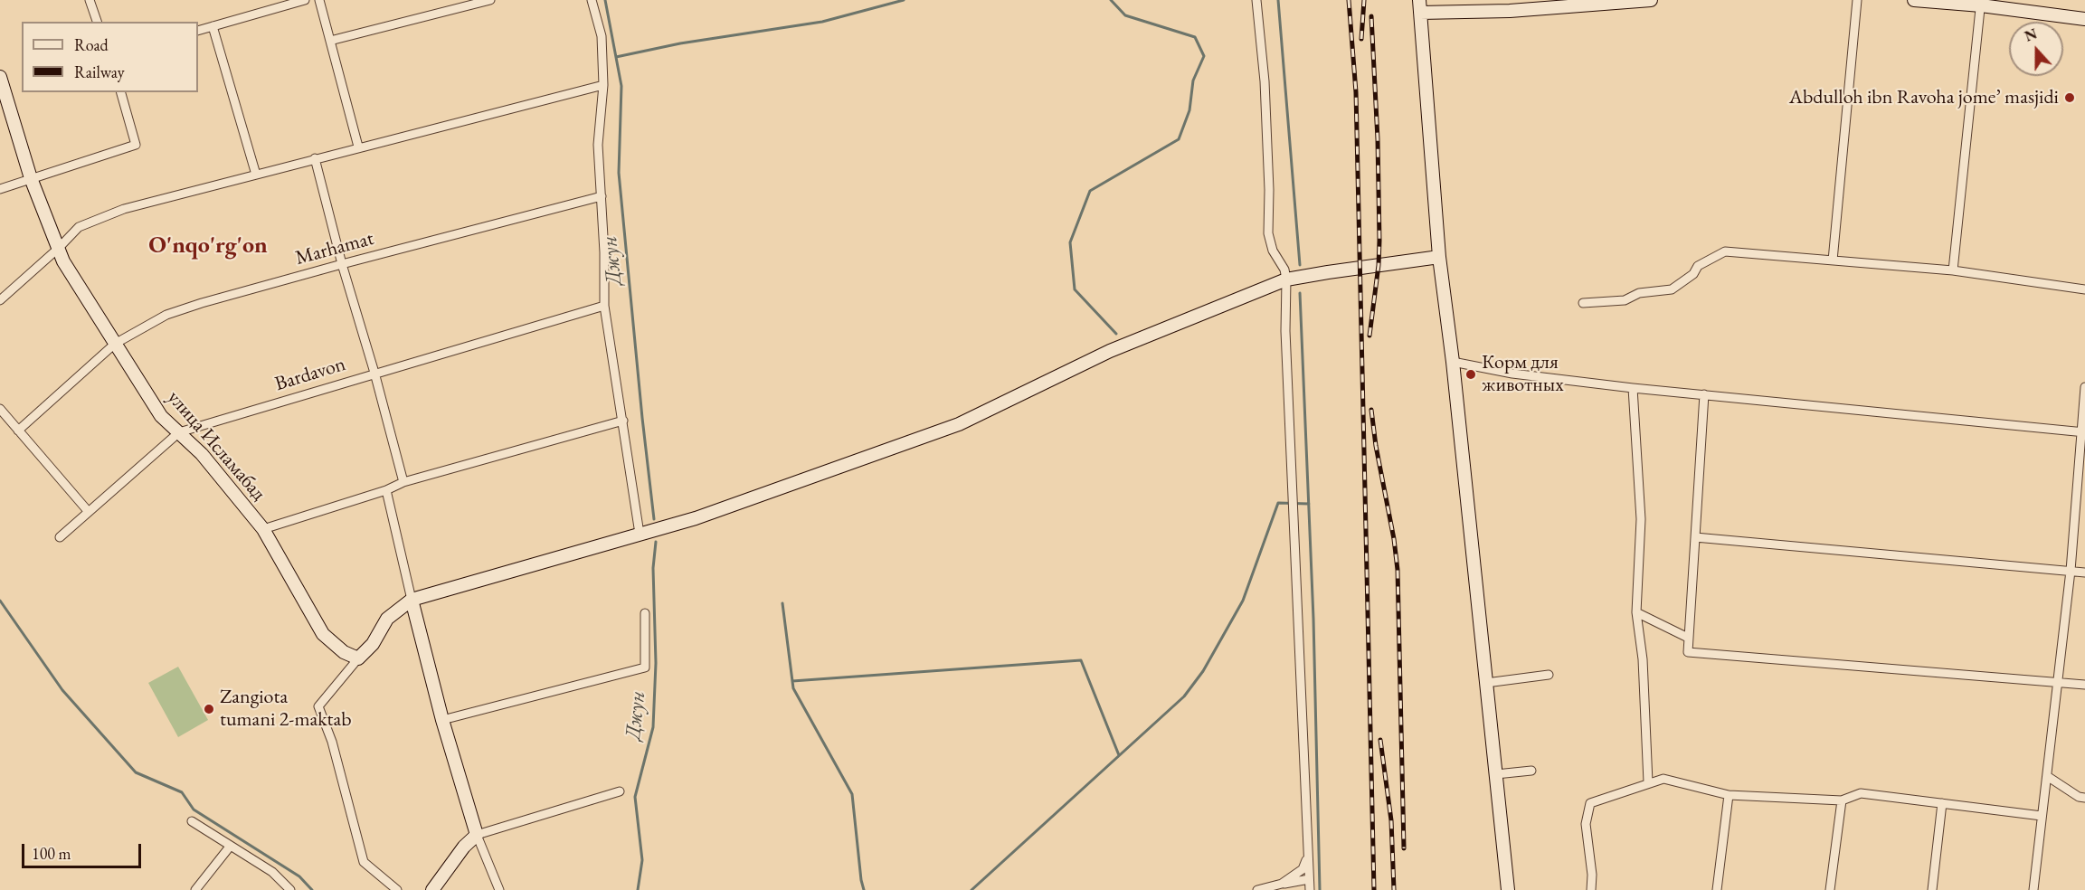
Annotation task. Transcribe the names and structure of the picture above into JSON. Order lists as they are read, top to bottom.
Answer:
{
  "streets": {
    "main road": ["улица Исламабад"],
    "street": ["Marhamat", "Bardavon"]
  },
  "crossings": [
    ["Marhamat", "улица Исламабад"],
    ["Bardavon", "улица Исламабад"]
  ],
  "districts": ["O'nqo'rg'on"],
  "water": ["Джун"],
  "places": ["Abdulloh ibn Ravoha jome’ masjidi", "Корм для животных", "Zangiota tumani 2-maktab"],
  "legend": ["Road", "Railway"],
  "scale_bar": "100 m",
  "north": "top"
}
